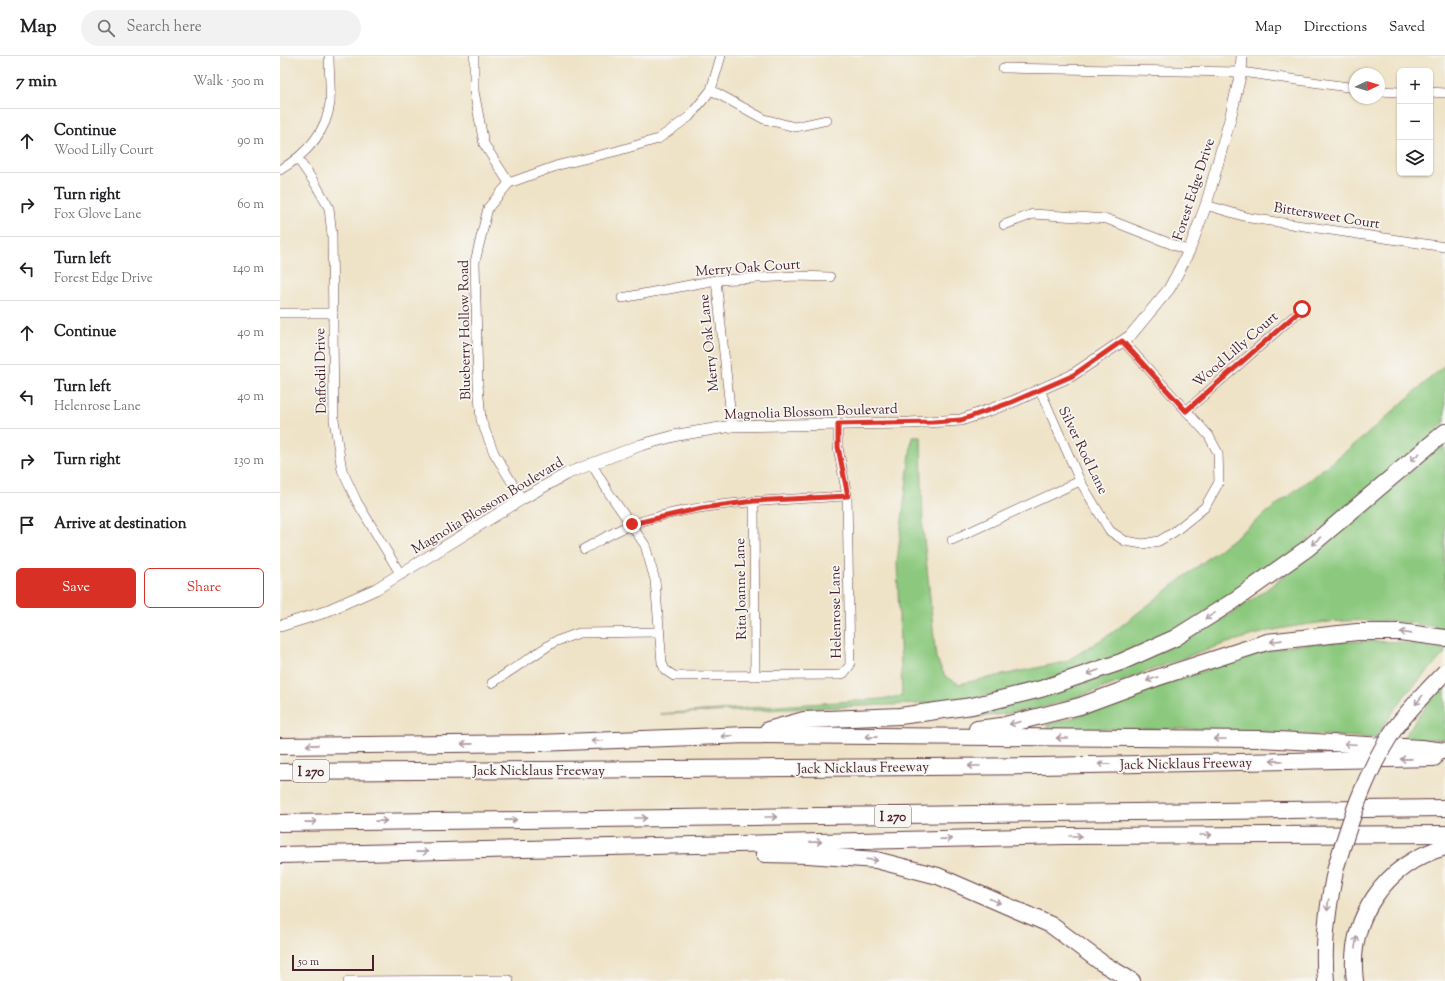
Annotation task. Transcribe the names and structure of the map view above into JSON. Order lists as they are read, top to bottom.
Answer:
{
  "streets": {
    "highway": ["Jack Nicklaus Freeway", "I 270"],
    "street": [
      "Forest Edge Drive",
      "Bittersweet Court",
      "Merry Oak Court",
      "Blueberry Hollow Road",
      "Merry Oak Lane",
      "Wood Lilly Court",
      "Daffodil Drive",
      "Magnolia Blossom Boulevard",
      "Silver Rod Lane",
      "Rita Joanne Lane",
      "Helenrose Lane"
    ]
  },
  "crossings": [
    ["Forest Edge Drive", "Bittersweet Court"],
    ["Forest Edge Drive", "Magnolia Blossom Boulevard"],
    ["Forest Edge Drive", "Silver Rod Lane"],
    ["Merry Oak Court", "Merry Oak Lane"],
    ["Blueberry Hollow Road", "Magnolia Blossom Boulevard"],
    ["Merry Oak Lane", "Magnolia Blossom Boulevard"],
    ["Wood Lilly Court", "Silver Rod Lane"],
    ["Daffodil Drive", "Magnolia Blossom Boulevard"],
    ["Magnolia Blossom Boulevard", "Helenrose Lane"],
    ["Rita Joanne Lane", "Helenrose Lane"]
  ],
  "scale_bar": "50 m",
  "north": "right",
  "page": {
    "header": "Map",
    "search": "Search here",
    "nav": ["Map", "Directions", "Saved"],
    "heading": ["7 min", "Walk · 500 m"],
    "map_buttons": ["+", "−"],
    "list": [
      ["Continue", "Wood Lilly Court", "90 m"],
      ["Turn right", "Fox Glove Lane", "60 m"],
      ["Turn left", "Forest Edge Drive", "140 m"],
      ["Continue", "40 m"],
      ["Turn left", "Helenrose Lane", "40 m"],
      ["Turn right", "130 m"],
      "Arrive at destination"
    ],
    "buttons": ["Save", "Share"],
    "scale": "50 m"
  }
}
